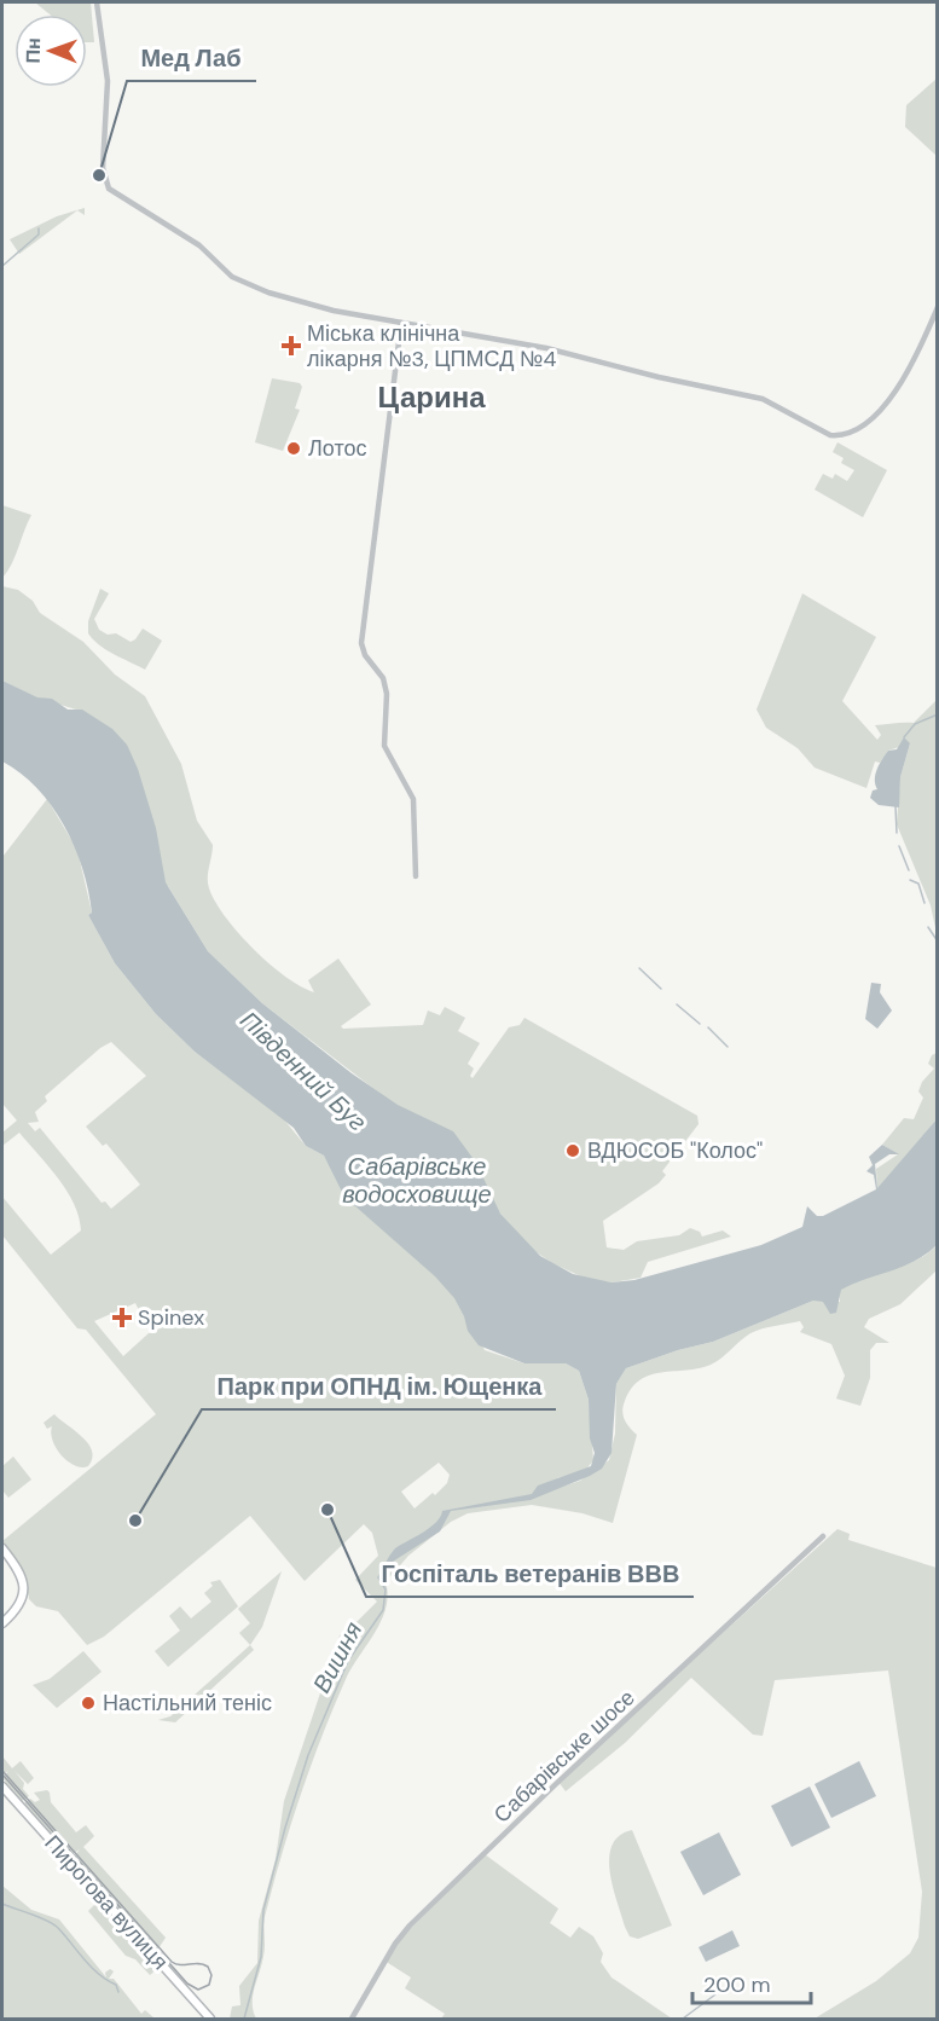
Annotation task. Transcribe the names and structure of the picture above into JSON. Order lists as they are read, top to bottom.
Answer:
{
  "streets": {
    "main road": ["Пирогова вулиця"],
    "street": ["Сабарівське шосе"]
  },
  "districts": ["Царина"],
  "water": ["Південний Буг", "Сабарівське водосховище", "Вишня"],
  "places": {
    "other": [
      "Мед Лаб",
      "Лотос",
      "ВДЮСОБ \"Колос\"",
      "Госпіталь ветеранів ВВВ",
      "Парк при ОПНД ім. Ющенка",
      "Настільний теніс"
    ],
    "health": ["Міська клінічна лікарня №3, ЦПМСД №4", "Spinex"]
  },
  "scale_bar": "200 m",
  "north": "left"
}
